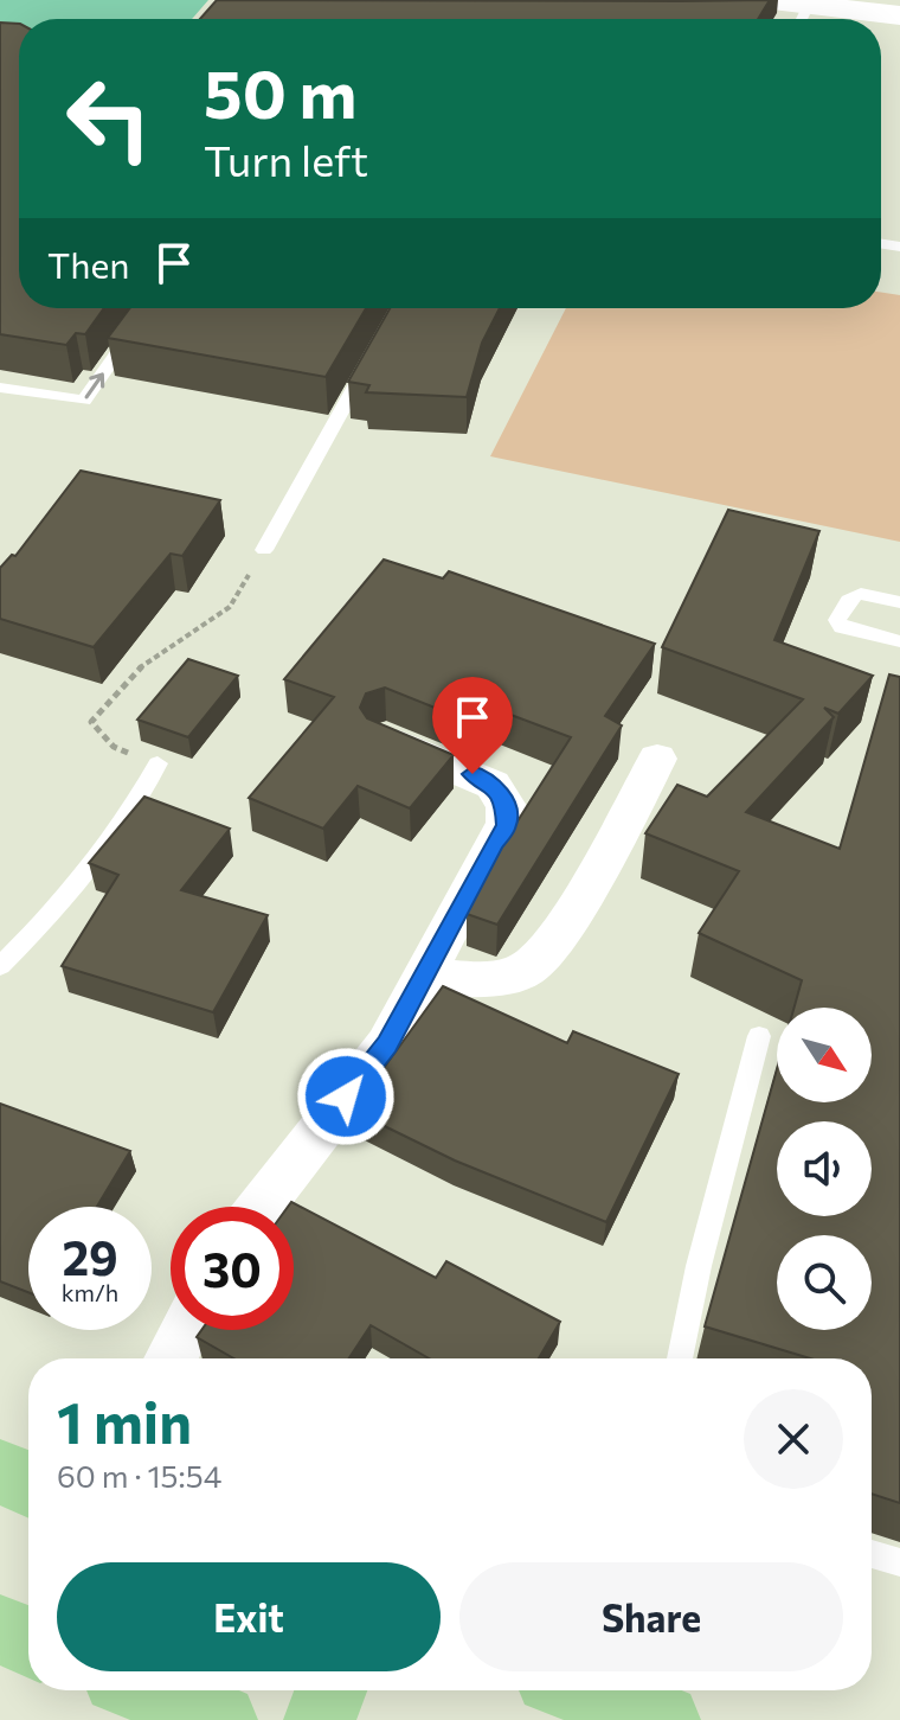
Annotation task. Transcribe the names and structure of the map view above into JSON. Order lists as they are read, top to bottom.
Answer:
{
  "north": "bottom right",
  "page": {
    "turn": ["50 m", "Turn left"],
    "then": "Then",
    "speed": "29 km/h",
    "limit": "30",
    "heading": ["1 min", "60 m · 15:54"],
    "buttons": ["Exit", "Share"]
  }
}
